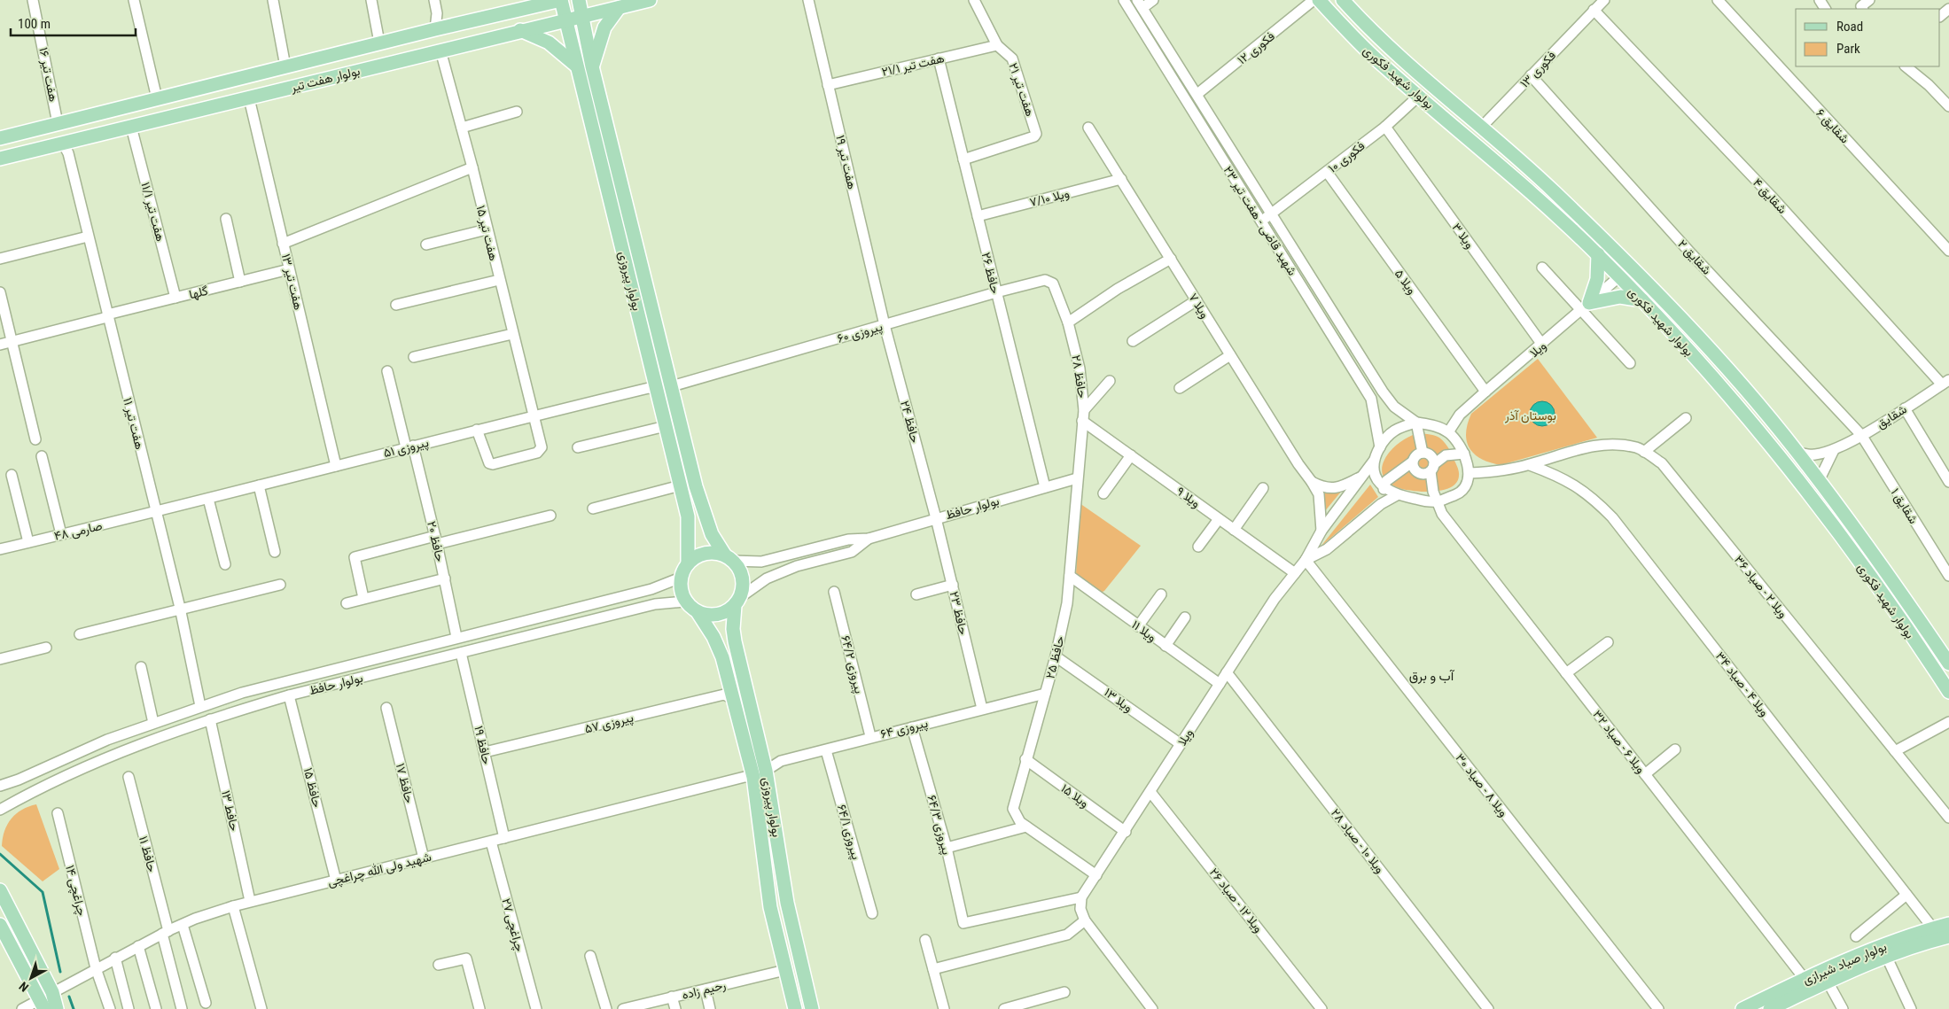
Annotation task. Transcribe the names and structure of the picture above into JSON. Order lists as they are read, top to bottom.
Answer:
{
  "streets": {
    "main road": [
      "بولوار شهید فکوری",
      "بولوار هفت تیر",
      "بولوار پیروزی",
      "بولوار صیاد شیرازی"
    ],
    "street": [
      "فکوری ۱۲",
      "هفت تیر ۲۱/۱",
      "فکوری ۱۳",
      "هفت تیر ۱۶",
      "هفت تیر ۲۱",
      "شقایق ۶",
      "فکوری ۱۰",
      "هفت تیر ۱۹",
      "شقایق ۴",
      "ویلا ۷/۱۰",
      "هفت تیر ۱۱/۱",
      "شهید قاضی - هفت تیر ۲۳",
      "هفت تیر ۱۵",
      "ویلا ۳",
      "شقایق ۲",
      "حافظ ۲۶",
      "هفت تیر ۱۳",
      "ویلا ۵",
      "گلها",
      "ویلا ۷",
      "پیروزی ۶۰",
      "ویلا",
      "حافظ ۲۸",
      "شقایق",
      "حافظ ۲۴",
      "هفت تیر ۱۱",
      "پیروزی ۵۱",
      "ویلا ۹",
      "شقایق ۱",
      "بولوار حافظ",
      "صارمی ۴۸",
      "حافظ ۲۰",
      "ویلا ۲ - صیاد ۳۶",
      "حافظ ۲۳",
      "ویلا ۱۱",
      "حافظ ۲۵",
      "پیروزی ۶۴/۲",
      "ویلا ۴ - صیاد ۳۴",
      "ویلا ۱۳",
      "پیروزی ۵۷",
      "پیروزی ۶۴",
      "ویلا ۶ - صیاد ۳۲",
      "حافظ ۱۹",
      "حافظ ۱۷",
      "ویلا ۸ - صیاد ۳۰",
      "حافظ ۱۵",
      "ویلا ۱۵",
      "حافط ۱۳",
      "پیروزی ۶۴/۳",
      "پیروزی ۶۴/۱",
      "ویلا ۱۰ - صیاد ۲۸",
      "حافظ ۱۱",
      "شهید ولی الله چراغچی",
      "چراغچی ۱۴",
      "ویلا ۱۲ - صیاد ۲۶",
      "چراغچی ۲۷",
      "رحیم زاده"
    ]
  },
  "crossings": [
    ["فکوری ۱۲", "شهید قاضی - هفت تیر ۲۳"],
    ["هفت تیر ۲۱/۱", "هفت تیر ۲۱"],
    ["هفت تیر ۲۱/۱", "هفت تیر ۱۹"],
    ["هفت تیر ۲۱/۱", "حافظ ۲۶"],
    ["فکوری ۱۳", "بولوار شهید فکوری"],
    ["فکوری ۱۳", "شقایق ۴"],
    ["فکوری ۱۳", "شقایق ۲"],
    ["هفت تیر ۱۶", "بولوار هفت تیر"],
    ["بولوار شهید فکوری", "فکوری ۱۰"],
    ["بولوار شهید فکوری", "ویلا"],
    ["بولوار شهید فکوری", "شقایق"],
    ["بولوار هفت تیر", "هفت تیر ۱۱/۱"],
    ["بولوار هفت تیر", "هفت تیر ۱۵"],
    ["بولوار هفت تیر", "بولوار پیروزی"],
    ["بولوار هفت تیر", "هفت تیر ۱۳"],
    ["بولوار هفت تیر", "هفت تیر ۱۱"],
    ["هفت تیر ۲۱", "حافظ ۲۶"],
    ["فکوری ۱۰", "شهید قاضی - هفت تیر ۲۳"],
    ["فکوری ۱۰", "ویلا ۳"],
    ["فکوری ۱۰", "ویلا ۵"],
    ["هفت تیر ۱۹", "پیروزی ۶۰"],
    ["هفت تیر ۱۹", "حافظ ۲۴"],
    ["شقایق ۴", "شقایق"],
    ["ویلا ۷/۱۰", "حافظ ۲۶"],
    ["ویلا ۷/۱۰", "ویلا ۷"],
    ["هفت تیر ۱۱/۱", "گلها"],
    ["شهید قاضی - هفت تیر ۲۳", "ویلا"],
    ["هفت تیر ۱۵", "پیروزی ۵۱"],
    ["ویلا ۳", "ویلا"],
    ["شقایق ۲", "شقایق"],
    ["شقایق ۲", "شقایق ۱"],
    ["حافظ ۲۶", "پیروزی ۶۰"],
    ["حافظ ۲۶", "بولوار حافظ"],
    ["بولوار پیروزی", "پیروزی ۶۰"],
    ["بولوار پیروزی", "پیروزی ۵۱"],
    ["بولوار پیروزی", "بولوار حافظ"],
    ["بولوار پیروزی", "پیروزی ۵۷"],
    ["بولوار پیروزی", "پیروزی ۶۴"],
    ["بولوار پیروزی", "شهید ولی الله چراغچی"],
    ["بولوار پیروزی", "رحیم زاده"],
    ["هفت تیر ۱۳", "گلها"],
    ["هفت تیر ۱۳", "پیروزی ۵۱"],
    ["ویلا ۵", "ویلا"],
    ["گلها", "هفت تیر ۱۱"],
    ["ویلا ۷", "ویلا"],
    ["پیروزی ۶۰", "حافظ ۲۸"],
    ["پیروزی ۶۰", "حافظ ۲۴"],
    ["ویلا", "ویلا ۹"],
    ["ویلا", "ویلا ۱۱"],
    ["ویلا", "ویلا ۱۳"],
    ["ویلا", "ویلا ۸ - صیاد ۳۰"],
    ["ویلا", "ویلا ۱۵"],
    ["ویلا", "پیروزی ۶۴/۳"],
    ["ویلا", "ویلا ۱۰ - صیاد ۲۸"],
    ["ویلا", "ویلا ۱۲ - صیاد ۲۶"],
    ["حافظ ۲۸", "ویلا ۹"],
    ["حافظ ۲۸", "بولوار حافظ"],
    ["حافظ ۲۸", "حافظ ۲۵"],
    ["شقایق", "شقایق ۱"],
    ["حافظ ۲۴", "بولوار حافظ"],
    ["حافظ ۲۴", "حافظ ۲۳"],
    ["هفت تیر ۱۱", "پیروزی ۵۱"],
    ["هفت تیر ۱۱", "بولوار حافظ"],
    ["هفت تیر ۱۱", "صارمی ۴۸"],
    ["پیروزی ۵۱", "صارمی ۴۸"],
    ["پیروزی ۵۱", "حافظ ۲۰"],
    ["بولوار حافظ", "حافظ ۲۰"],
    ["بولوار حافظ", "حافظ ۲۳"],
    ["بولوار حافظ", "حافظ ۲۵"],
    ["بولوار حافظ", "حافظ ۱۹"],
    ["بولوار حافظ", "حافظ ۱۵"],
    ["بولوار حافظ", "حافط ۱۳"],
    ["ویلا ۲ - صیاد ۳۶", "ویلا ۴ - صیاد ۳۴"],
    ["ویلا ۲ - صیاد ۳۶", "ویلا ۶ - صیاد ۳۲"],
    ["حافظ ۲۳", "پیروزی ۶۴"],
    ["ویلا ۱۱", "حافظ ۲۵"],
    ["حافظ ۲۵", "ویلا ۱۳"],
    ["حافظ ۲۵", "پیروزی ۶۴"],
    ["حافظ ۲۵", "ویلا ۱۵"],
    ["پیروزی ۶۴/۲", "پیروزی ۶۴"],
    ["ویلا ۴ - صیاد ۳۴", "بولوار صیاد شیرازی"],
    ["پیروزی ۵۷", "حافظ ۱۹"],
    ["پیروزی ۶۴", "پیروزی ۶۴/۳"],
    ["پیروزی ۶۴", "پیروزی ۶۴/۱"],
    ["ویلا ۶ - صیاد ۳۲", "بولوار صیاد شیرازی"],
    ["حافظ ۱۹", "شهید ولی الله چراغچی"],
    ["حافظ ۱۷", "شهید ولی الله چراغچی"],
    ["حافظ ۱۵", "شهید ولی الله چراغچی"],
    ["حافط ۱۳", "شهید ولی الله چراغچی"],
    ["حافظ ۱۱", "شهید ولی الله چراغچی"],
    ["شهید ولی الله چراغچی", "چراغچی ۱۴"],
    ["شهید ولی الله چراغچی", "چراغچی ۲۷"]
  ],
  "districts": ["آب و برق"],
  "parks": ["بوستان آذر"],
  "legend": ["Road", "Park"],
  "scale_bar": "100 m",
  "north": "bottom left"
}
